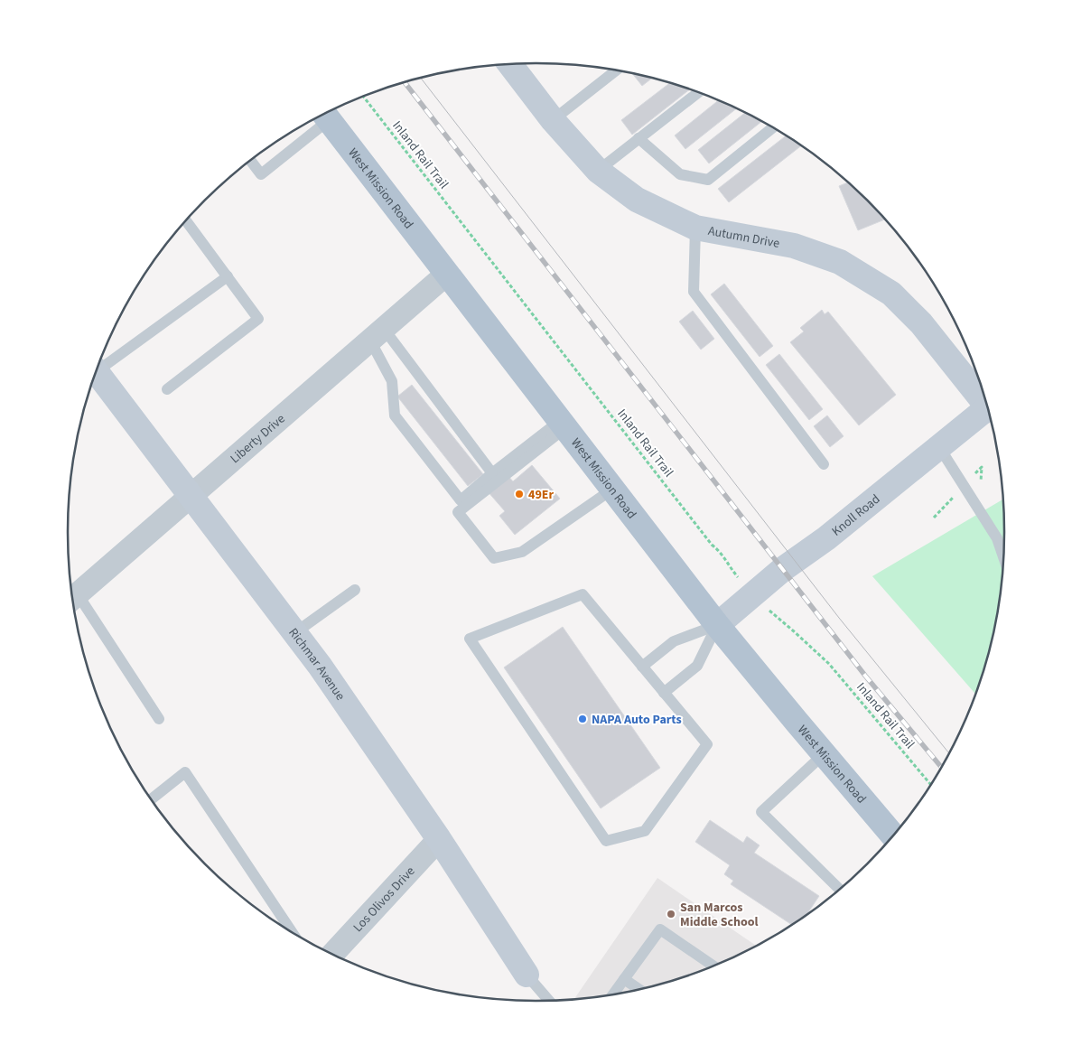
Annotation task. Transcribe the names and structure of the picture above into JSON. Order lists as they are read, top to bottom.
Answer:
{
  "streets": {
    "main road": ["West Mission Road"],
    "street": [
      "Autumn Drive",
      "Liberty Drive",
      "Knoll Road",
      "Richmar Avenue",
      "Los Olivos Drive"
    ],
    "path": ["Inland Rail Trail"]
  },
  "crossings": [
    ["Inland Rail Trail", "Knoll Road"],
    ["West Mission Road", "Liberty Drive"],
    ["West Mission Road", "Knoll Road"],
    ["Liberty Drive", "Richmar Avenue"],
    ["Richmar Avenue", "Los Olivos Drive"]
  ],
  "places": ["49Er", "NAPA Auto Parts", "San Marcos Middle School"]
}
